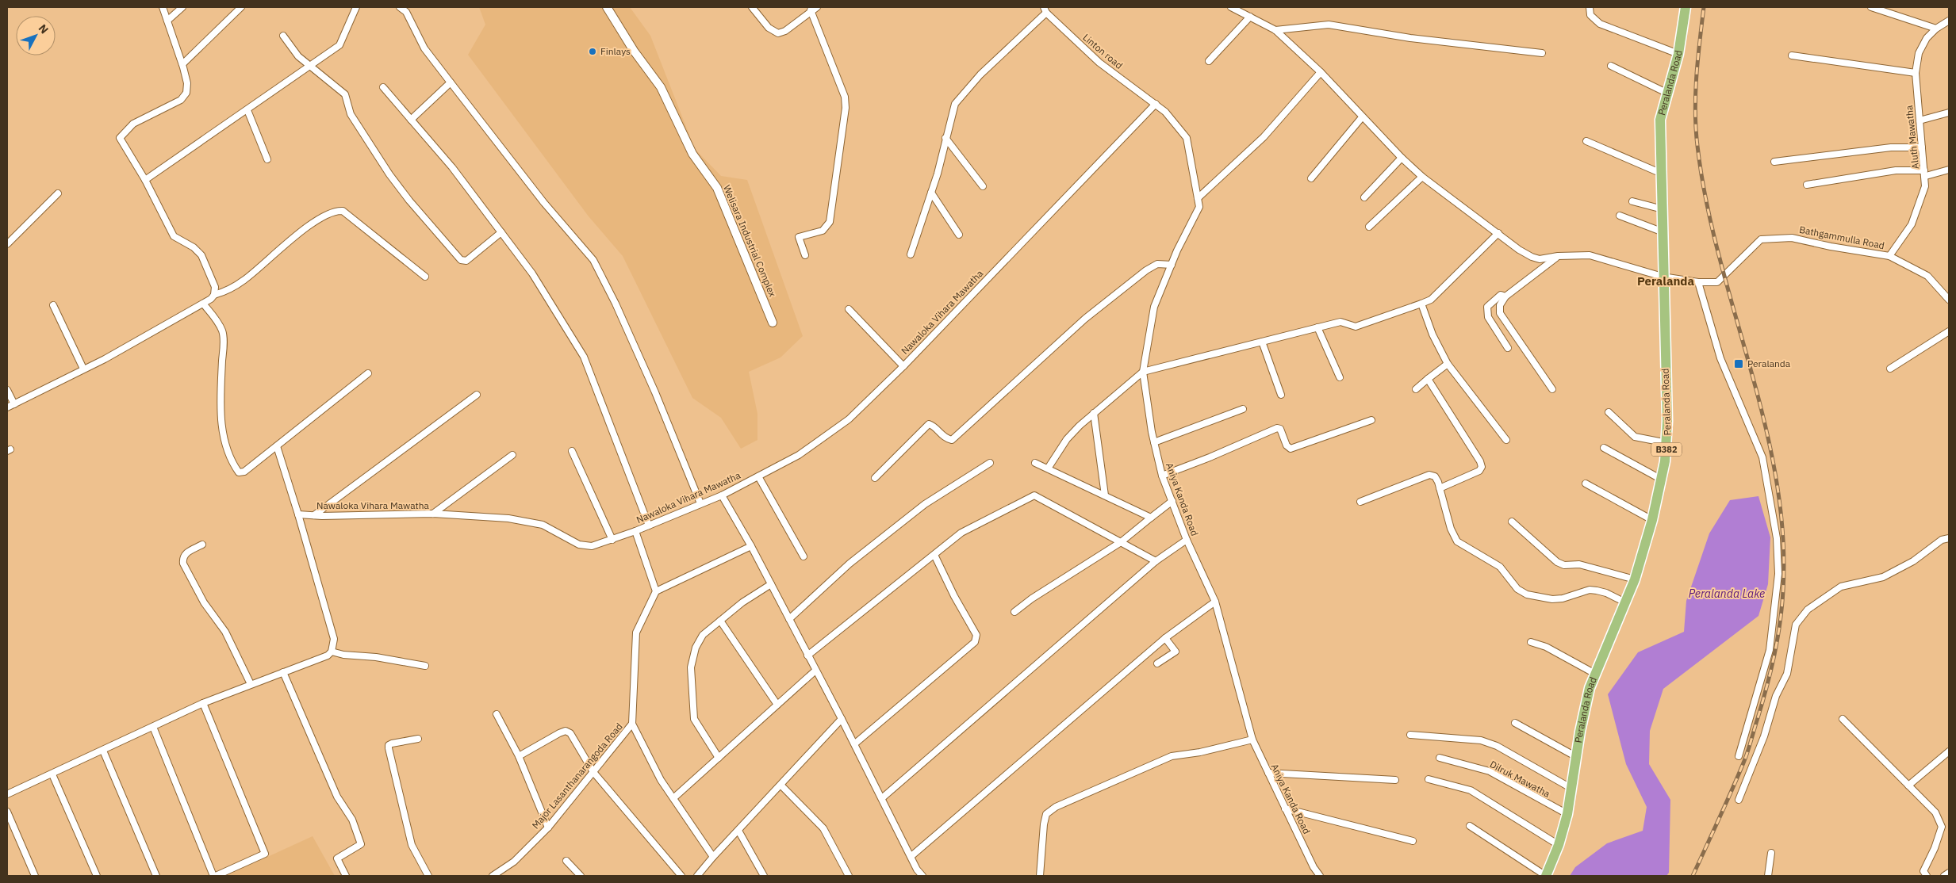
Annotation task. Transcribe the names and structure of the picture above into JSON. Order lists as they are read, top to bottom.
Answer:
{
  "streets": {
    "main road": ["Peralanda Road", "B382"],
    "street": [
      "Linton road",
      "Aluth Mawatha",
      "Bathgammulla Road",
      "Welisara Industrial Complex",
      "Nawaloka Vihara Mawatha",
      "Aniya Kanda Road",
      "Major Lasanthanarangoda Road",
      "Dilruk Mawatha"
    ]
  },
  "crossings": [
    ["Linton road", "Nawaloka Vihara Mawatha"],
    ["Linton road", "Aniya Kanda Road"],
    ["Peralanda Road", "Bathgammulla Road"],
    ["Peralanda Road", "Dilruk Mawatha"],
    ["Aluth Mawatha", "Bathgammulla Road"],
    ["Nawaloka Vihara Mawatha", "Aniya Kanda Road"]
  ],
  "districts": ["Peralanda"],
  "water": ["Peralanda Lake"],
  "places": {
    "other": ["Finlays"],
    "transit": ["Peralanda"]
  },
  "north": "top right"
}
